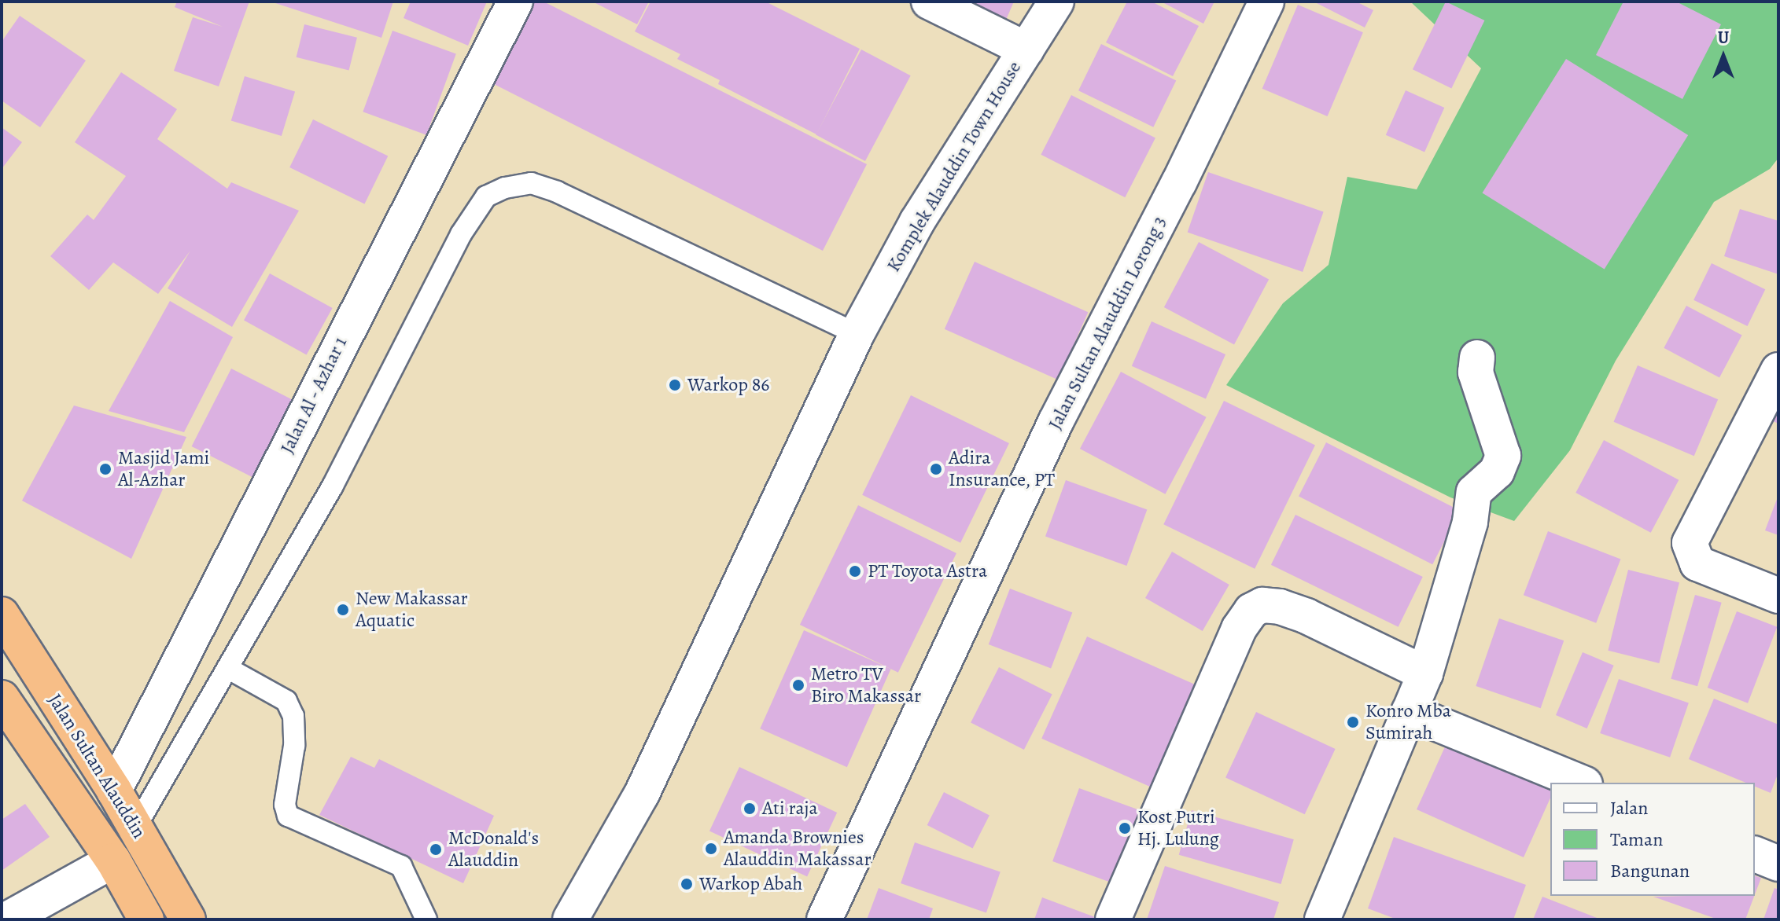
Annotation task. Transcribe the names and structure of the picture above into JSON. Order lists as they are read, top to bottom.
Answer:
{
  "streets": {
    "highway": ["Jalan Sultan Alauddin"],
    "street": ["Komplek Alauddin Town House", "Jalan Sultan Alauddin Lorong 3", "Jalan Al - Azhar 1"]
  },
  "crossings": [
    ["Jalan Al - Azhar 1", "Jalan Sultan Alauddin"]
  ],
  "places": [
    "Warkop 86",
    "Masjid Jami Al-Azhar",
    "Adira Insurance, PT",
    "PT Toyota Astra",
    "New Makassar Aquatic",
    "Metro TV Biro Makassar",
    "Konro Mba Sumirah",
    "Ati raja",
    "Kost Putri Hj. Lulung",
    "Amanda Brownies Alauddin Makassar",
    "McDonald's Alauddin",
    "Warkop Abah"
  ],
  "legend": ["Jalan", "Taman", "Bangunan"],
  "north": "top"
}
